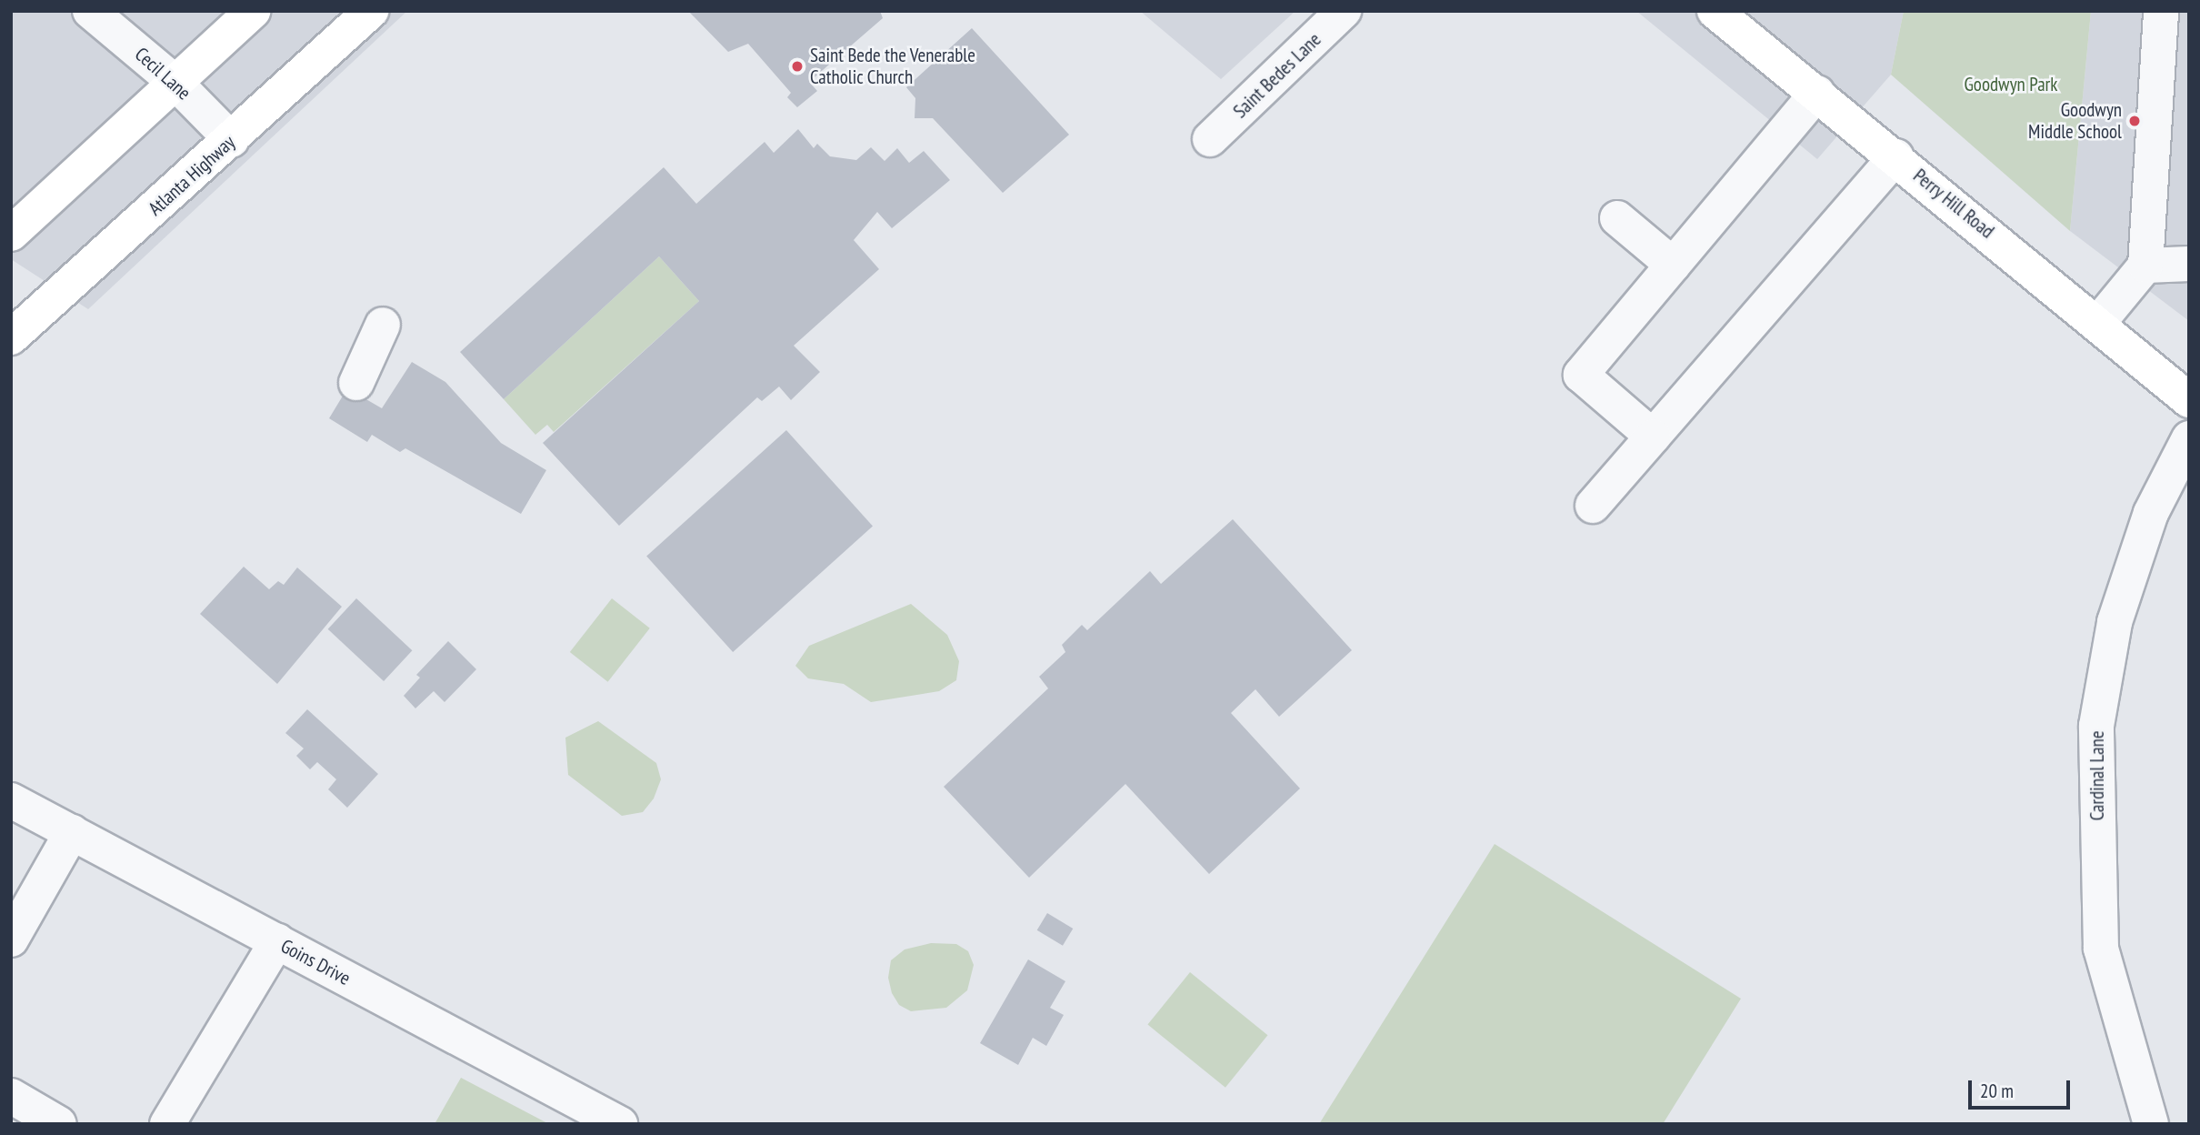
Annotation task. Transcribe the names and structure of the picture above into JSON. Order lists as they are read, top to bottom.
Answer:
{
  "streets": {
    "main road": ["Atlanta Highway", "Perry Hill Road"],
    "street": [
      "Cecil Lane",
      "Saint Bedes Lane",
      "Cardinal Lane",
      "Goins Drive"
    ]
  },
  "crossings": [
    ["Cecil Lane", "Atlanta Highway"]
  ],
  "parks": ["Goodwyn Park"],
  "places": ["Saint Bede the Venerable Catholic Church", "Goodwyn Middle School"],
  "scale_bar": "20 m"
}
